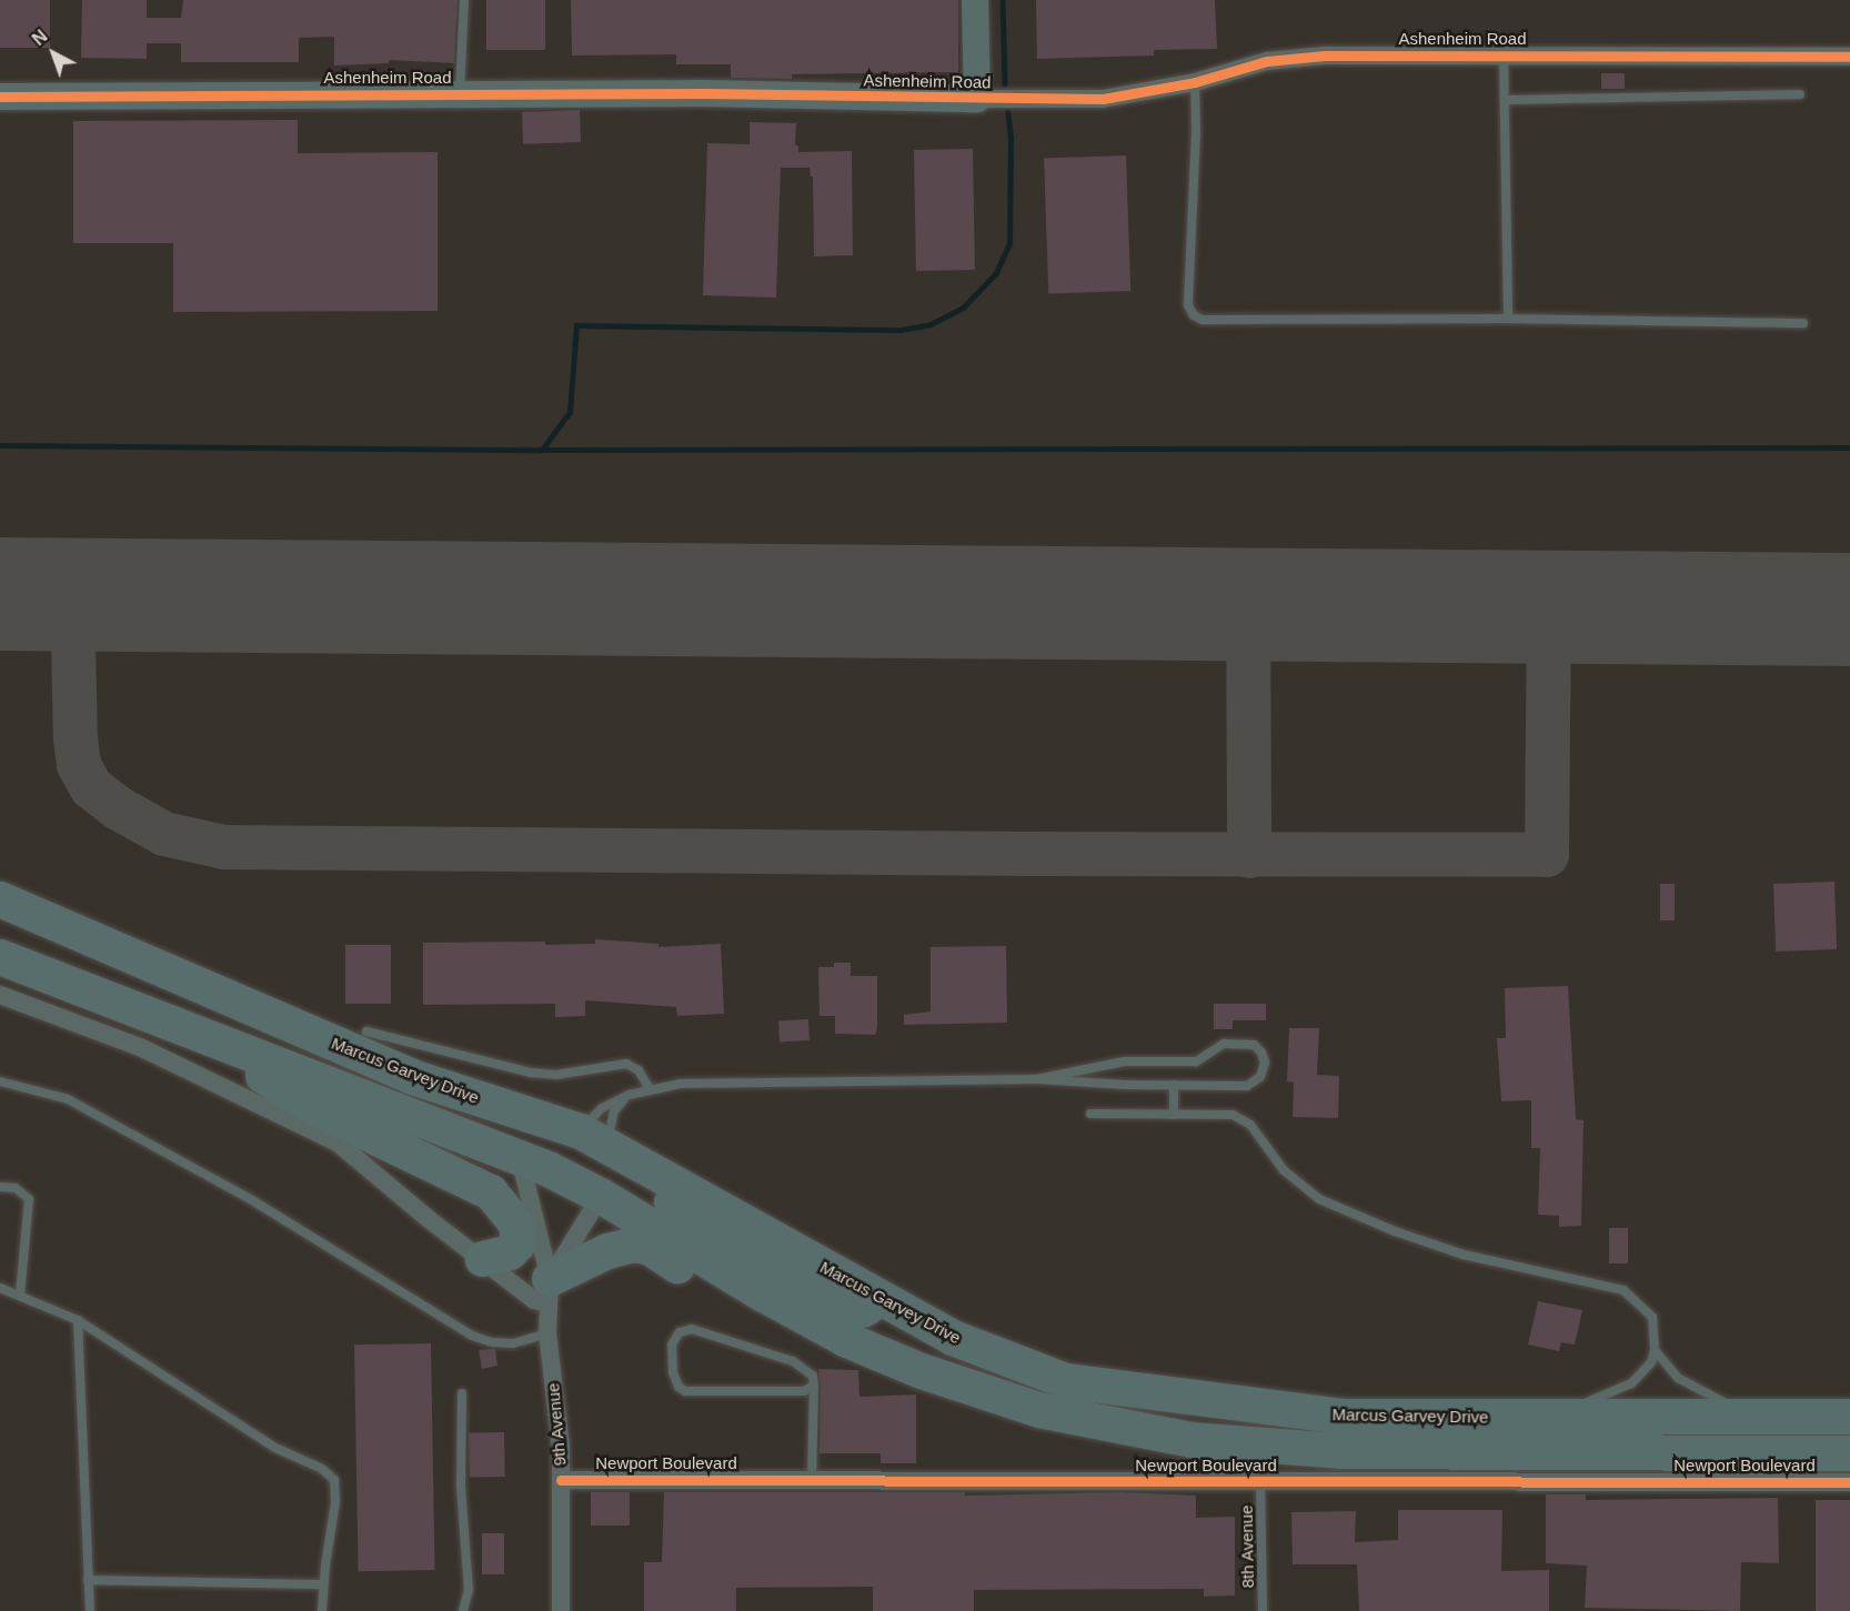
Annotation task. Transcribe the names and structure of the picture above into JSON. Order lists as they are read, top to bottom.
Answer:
{
  "streets": {
    "highway": ["Marcus Garvey Drive"],
    "street": ["Ashenheim Road", "9th Avenue", "Newport Boulevard"],
    "lane": ["8th Avenue"]
  },
  "crossings": [
    ["9th Avenue", "Newport Boulevard"],
    ["Newport Boulevard", "8th Avenue"]
  ],
  "north": "top left"
}
